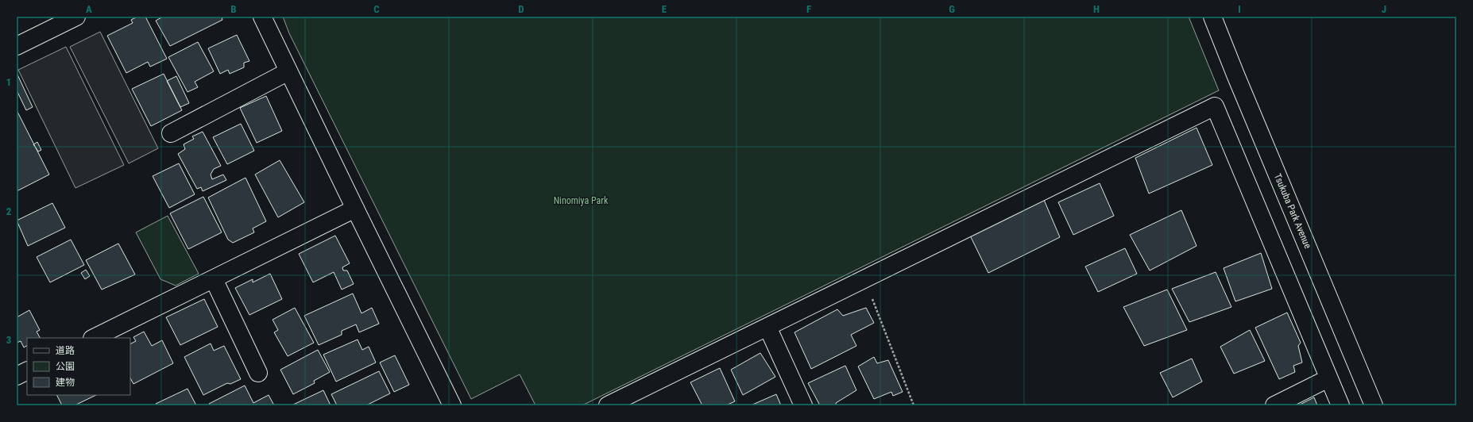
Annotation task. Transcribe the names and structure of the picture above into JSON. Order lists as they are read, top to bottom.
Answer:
{
  "streets": {
    "street": ["Tsukuba Park Avenue"]
  },
  "parks": ["Ninomiya Park"],
  "legend": ["道路", "公園", "建物"],
  "grid": {
    "columns": [
      "A",
      "B",
      "C",
      "D",
      "E",
      "F",
      "G",
      "H",
      "I",
      "J"
    ],
    "rows": ["1", "2", "3"]
  }
}
